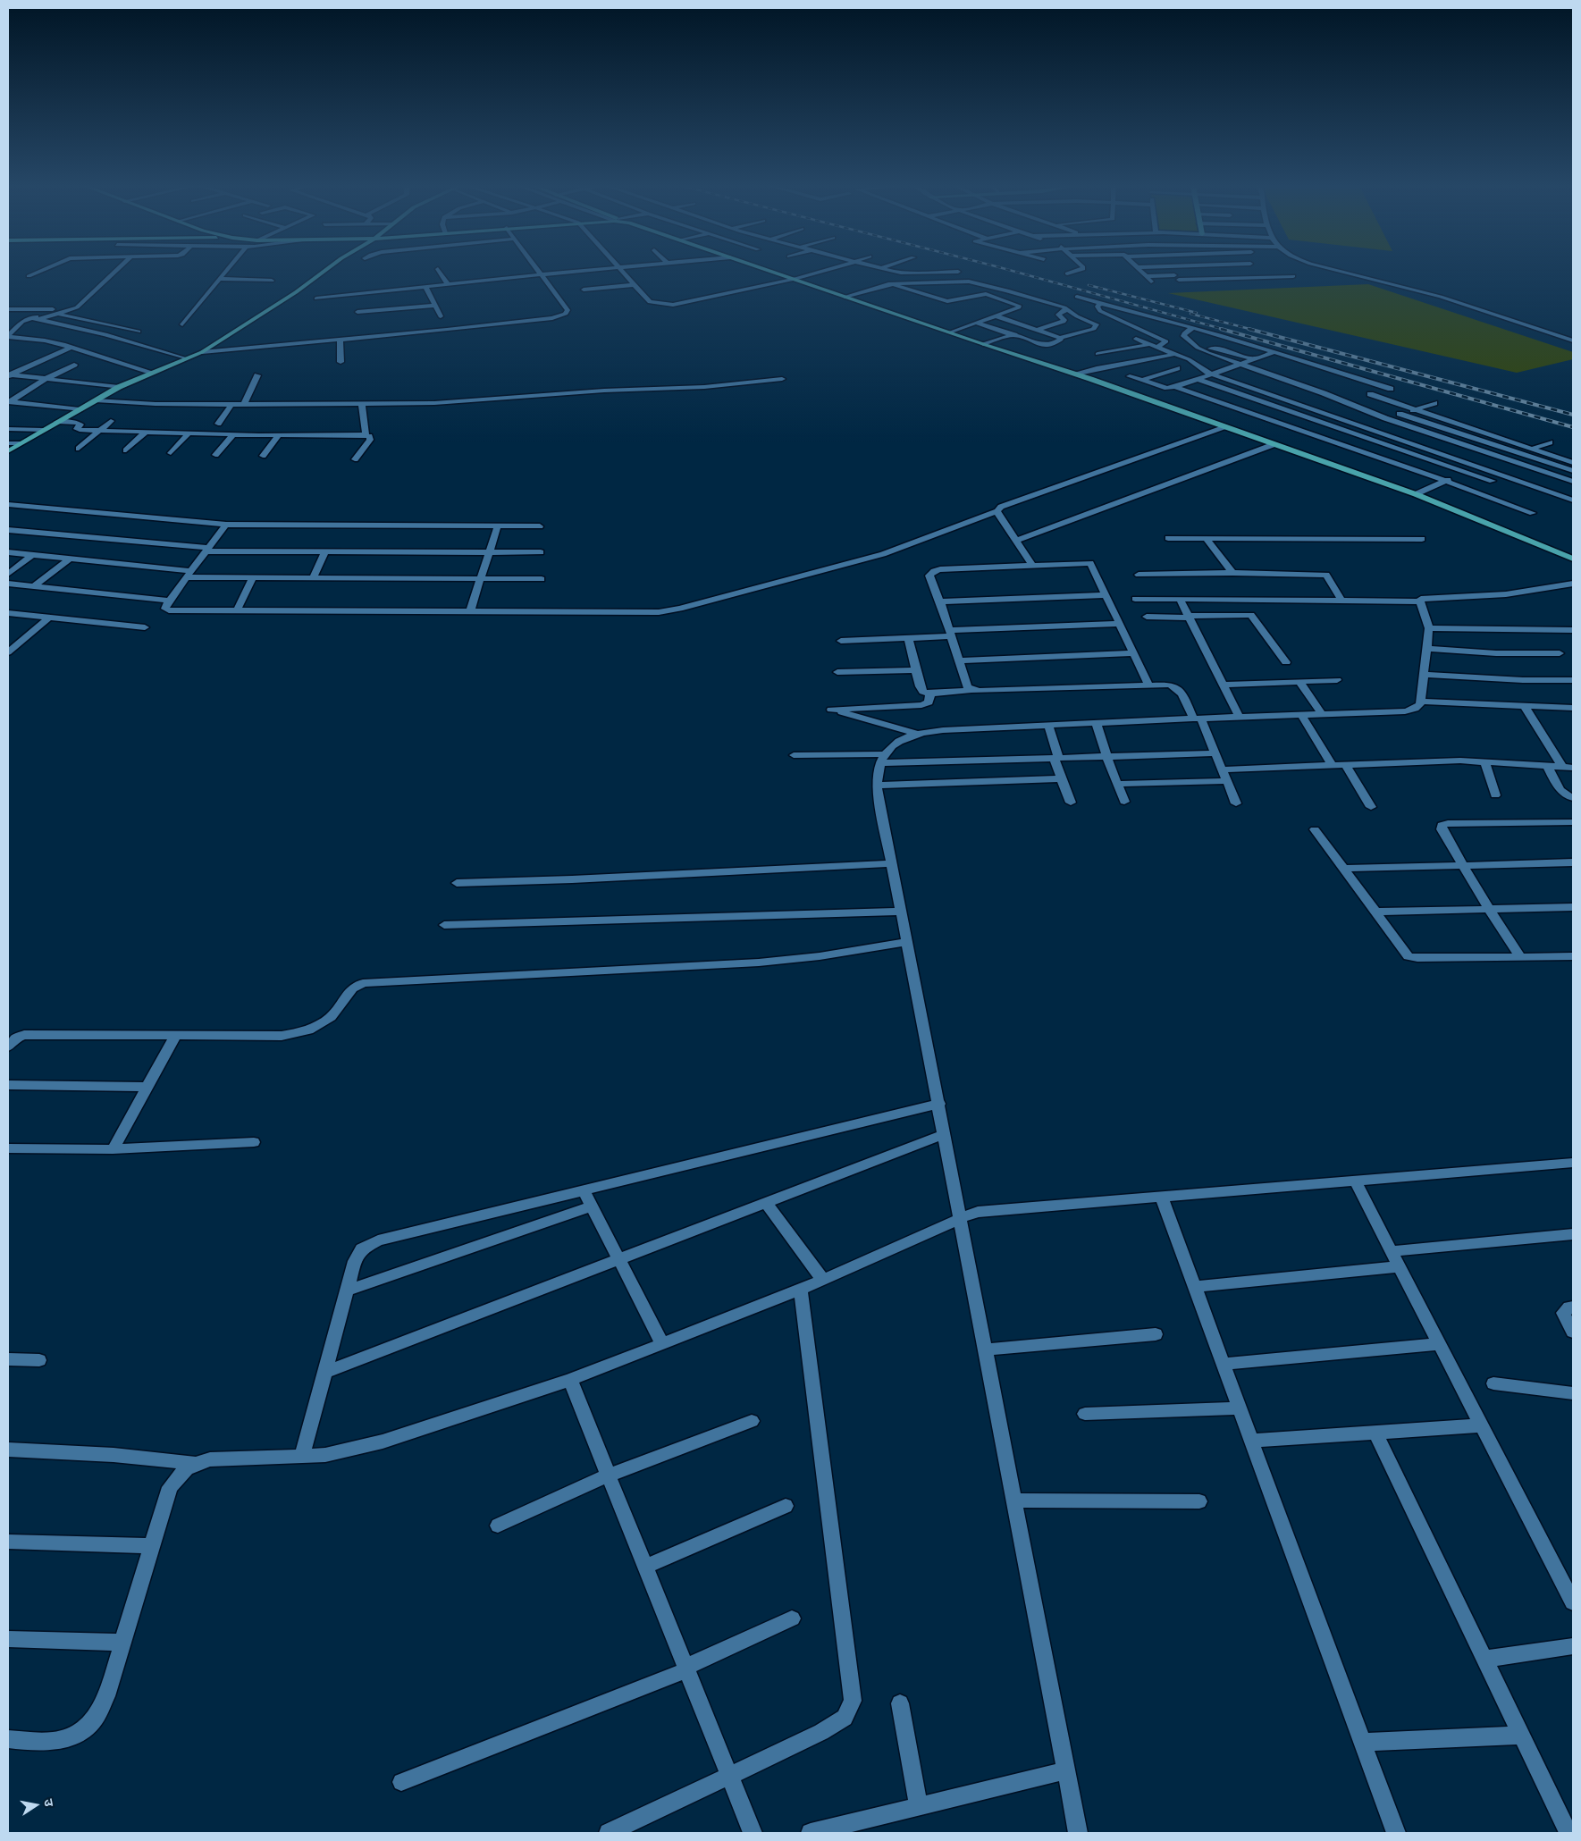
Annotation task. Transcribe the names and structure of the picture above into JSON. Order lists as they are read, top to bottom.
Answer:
{
  "north": "right"
}
